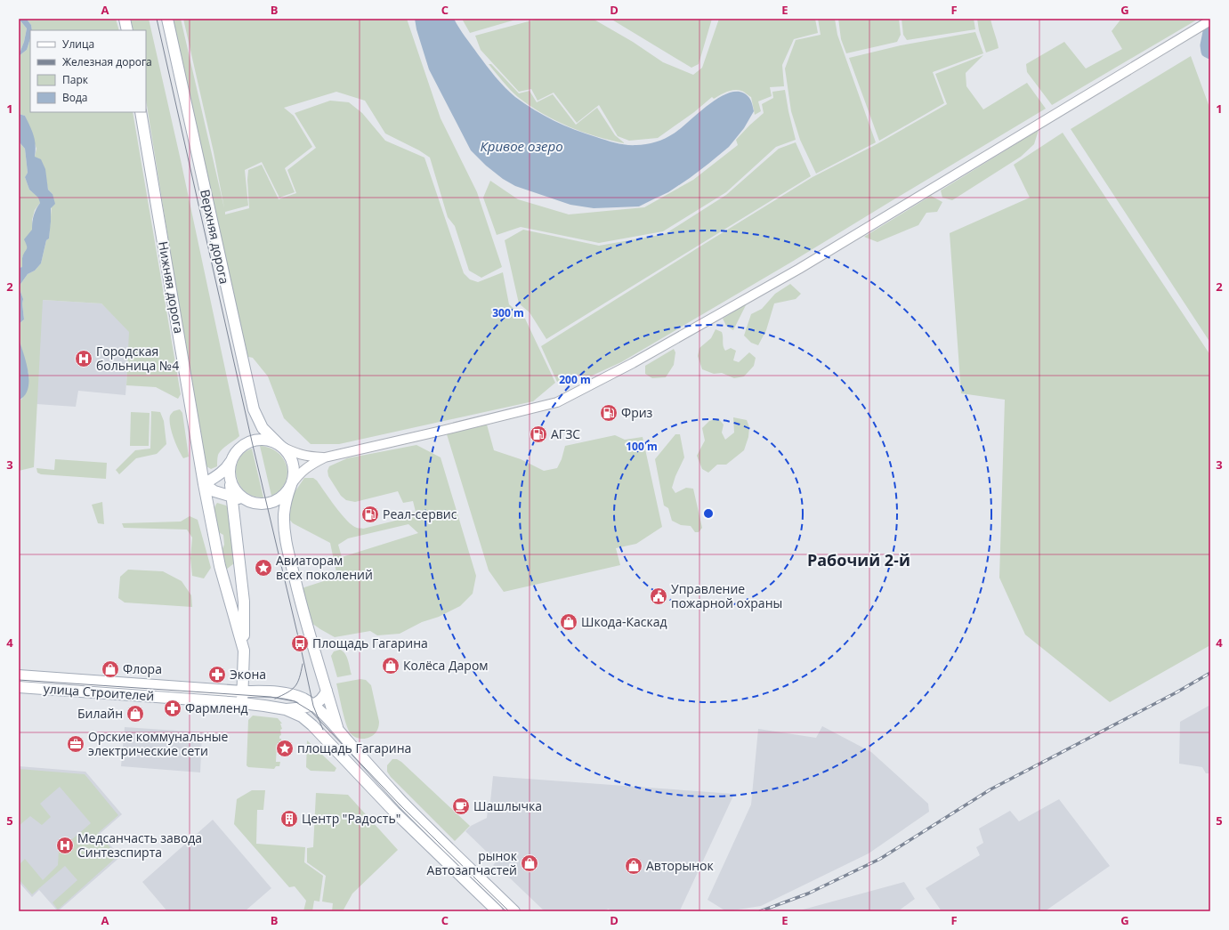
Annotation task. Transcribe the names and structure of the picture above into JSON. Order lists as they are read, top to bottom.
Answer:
{
  "streets": {
    "main road": ["Верхняя дорога", "Нижняя дорога", "улица Строителей"]
  },
  "districts": ["Рабочий 2‑й"],
  "water": ["Кривое озеро"],
  "places": {
    "hospital": ["Городская больница №4", "Медсанчасть завода Синтезспирта"],
    "fuel station": ["Фриз", "АГЗС", "Реал-сервис"],
    "place": ["Авиаторам всех поколений", "площадь Гагарина"],
    "public building": ["Управление пожарной охраны"],
    "shop": [
      "Шкода-Каскад",
      "Колёса Даром",
      "Флора",
      "Билайн",
      "рынок Автозапчастей",
      "Авторынок"
    ],
    "bus stop": ["Площадь Гагарина"],
    "pharmacy": ["Экона", "Фармленд"],
    "office": ["Орские коммунальные электрические сети"],
    "cafe": ["Шашлычка"],
    "building": ["Центр \"Радость\""]
  },
  "legend": [
    "Улица",
    "Железная дорога",
    "Парк",
    "Вода"
  ],
  "grid": {
    "columns": [
      "A",
      "B",
      "C",
      "D",
      "E",
      "F",
      "G"
    ],
    "rows": [
      "1",
      "2",
      "3",
      "4",
      "5"
    ]
  },
  "rings": ["300 m", "200 m", "100 m"]
}
